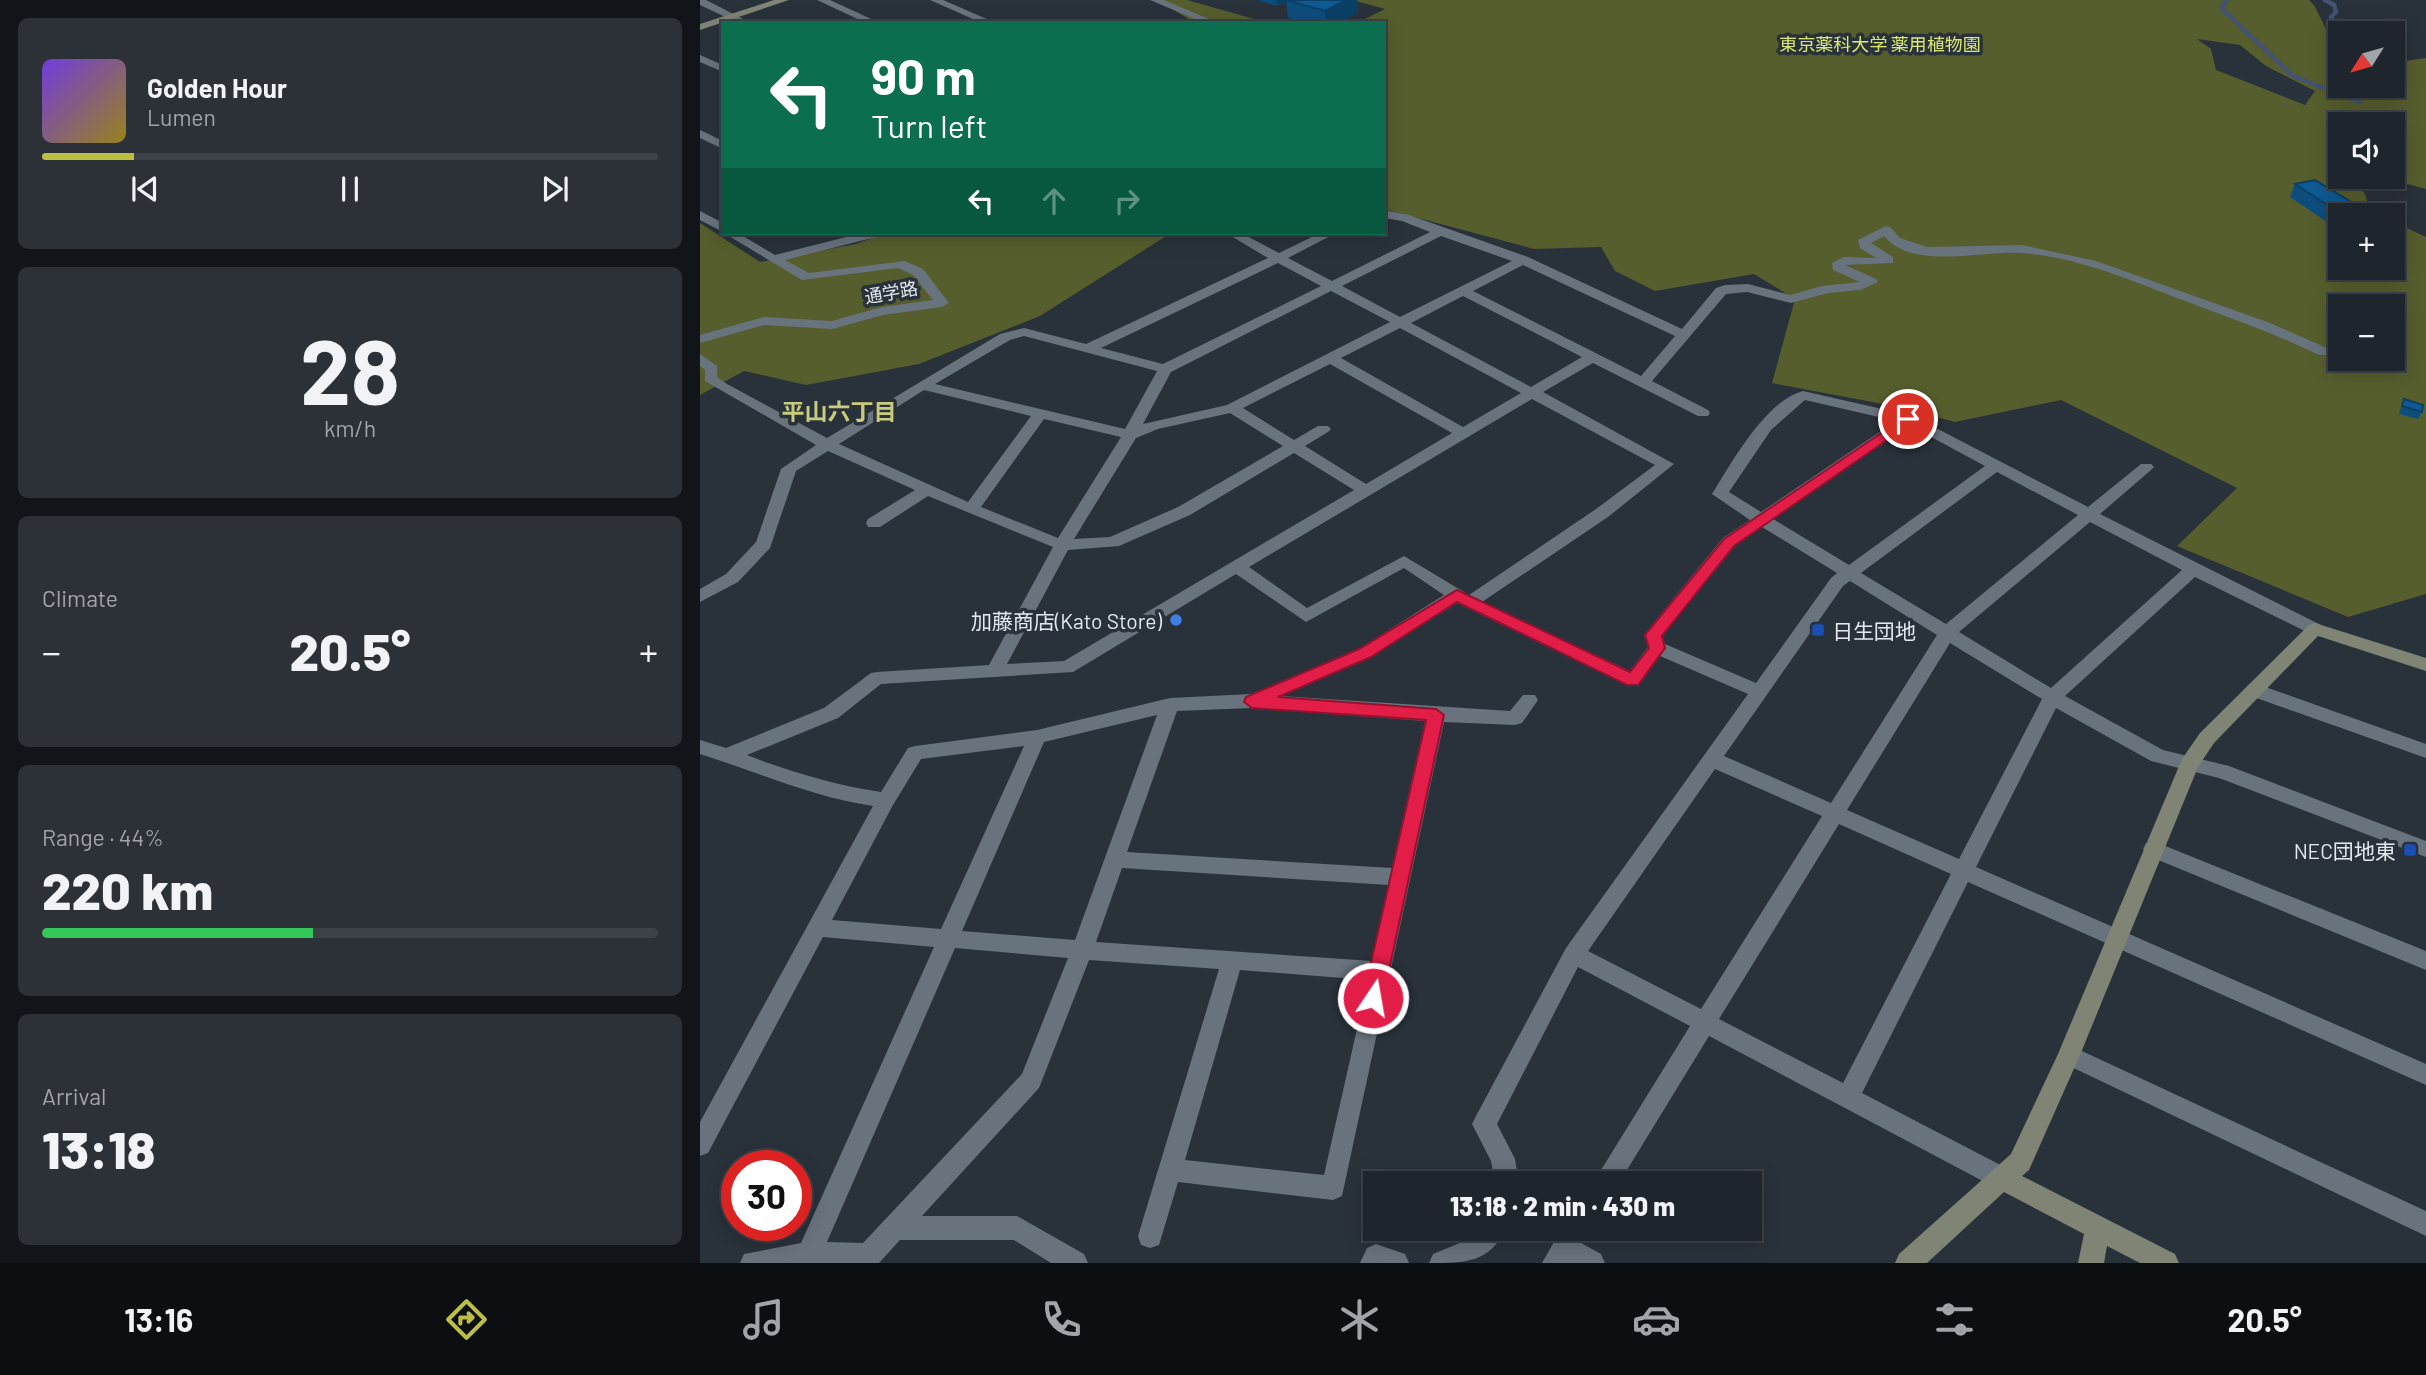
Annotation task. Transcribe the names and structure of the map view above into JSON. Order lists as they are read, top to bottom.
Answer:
{
  "streets": {
    "street": ["通学路"]
  },
  "districts": ["平山六丁目"],
  "parks": ["東京薬科大学 薬用植物園"],
  "places": {
    "other": ["加藤商店(Kato Store)"],
    "transit": ["日生団地", "NEC団地東"]
  },
  "north": "bottom left",
  "page": {
    "map_buttons": ["+", "−"],
    "turn": ["90 m", "Turn left"],
    "song": ["Golden Hour", "Lumen"],
    "tile": [
      ["28", "km/h"],
      "Climate",
      ["Range · 44%", "220 km"],
      ["Arrival", "13:18"]
    ],
    "heat": ["−", "20.5°", "+"],
    "limit": "30",
    "trip": "13:18 · 2 min · 430 m",
    "tabs": ["13:16", "20.5°"]
  }
}
